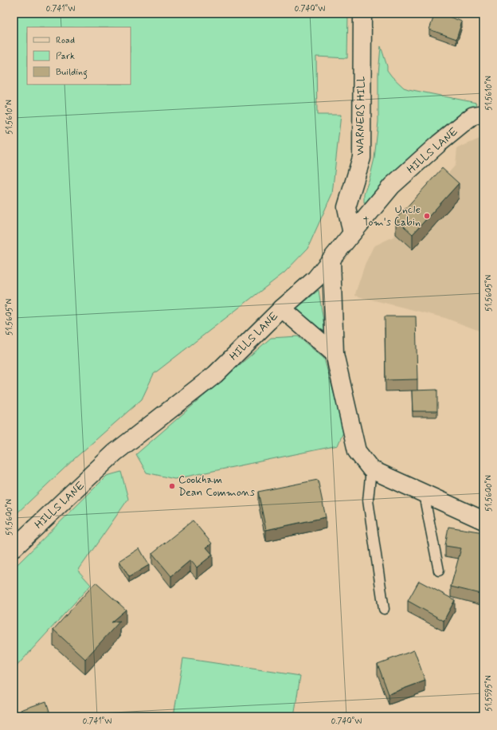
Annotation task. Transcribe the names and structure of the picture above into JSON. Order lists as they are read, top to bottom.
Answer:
{
  "streets": {
    "street": ["WARNERS HILL", "HILLS LANE"]
  },
  "crossings": [
    ["WARNERS HILL", "HILLS LANE"]
  ],
  "places": ["Uncle Tom's Cabin", "Cookham Dean Commons"],
  "legend": ["Road", "Park", "Building"],
  "coordinates": [
    "0.741°W",
    "0.740°W",
    "51.5610°N",
    "51.5605°N",
    "51.5600°N",
    "51.5595°N"
  ]
}
